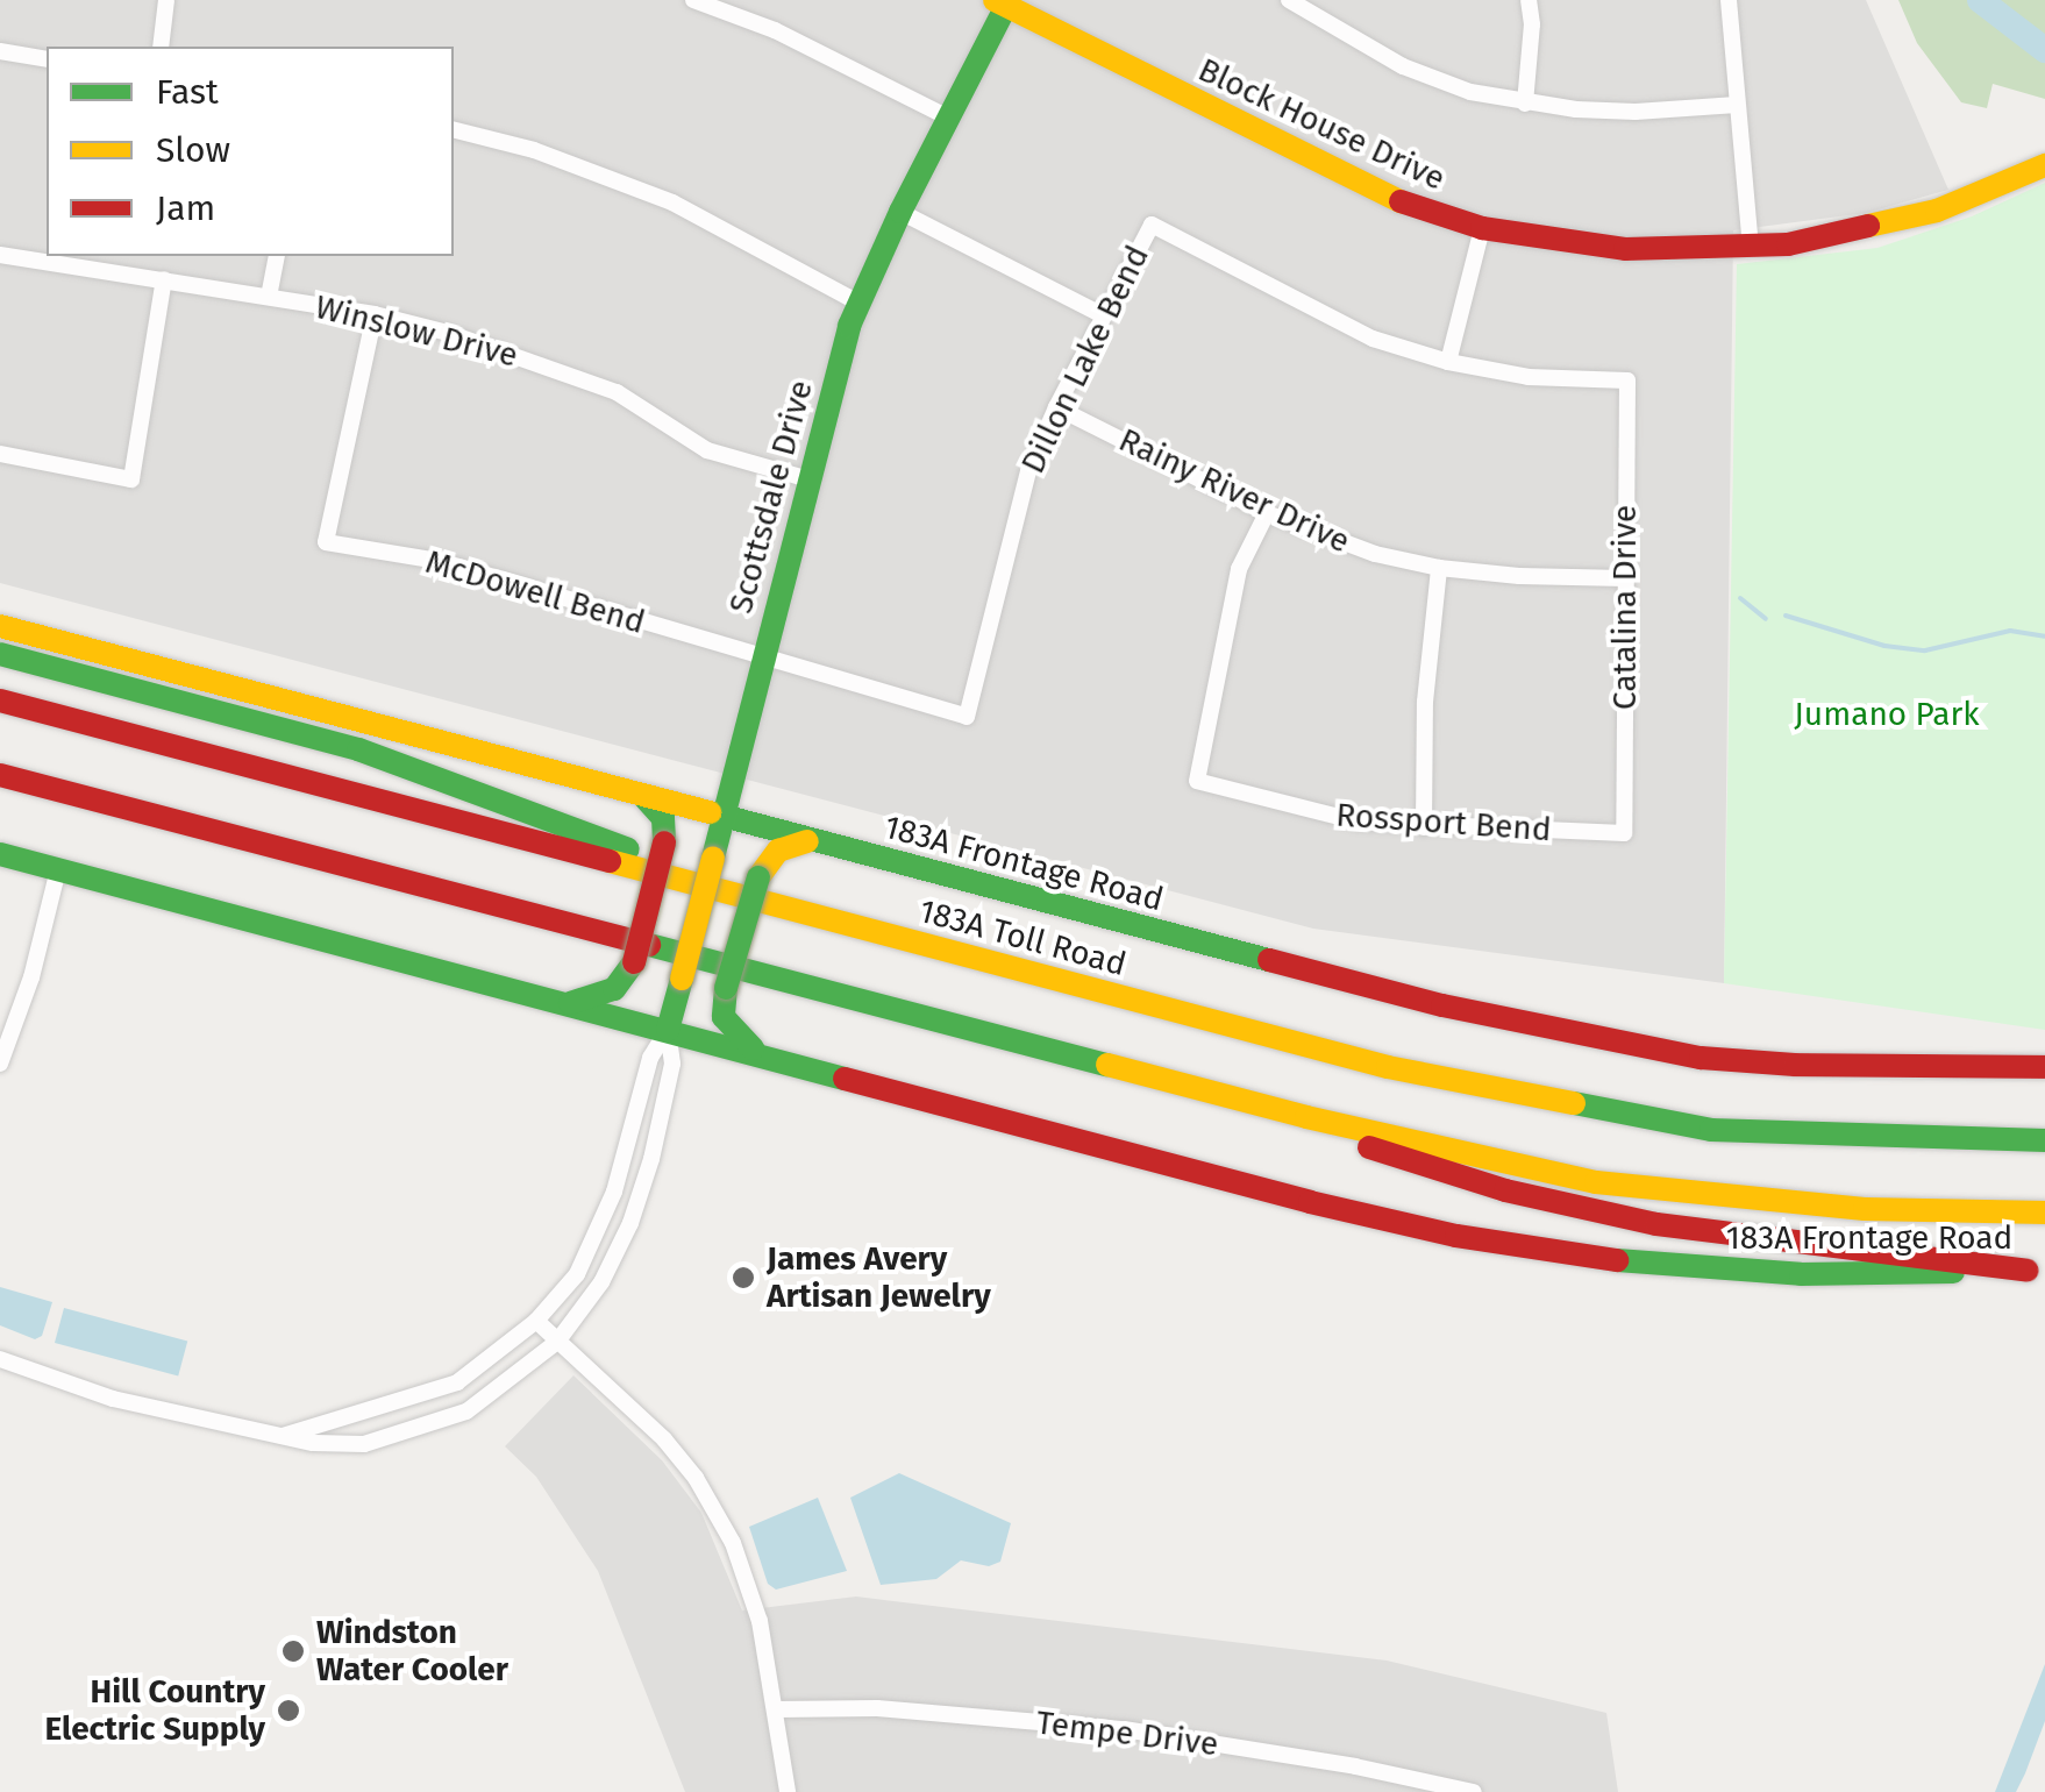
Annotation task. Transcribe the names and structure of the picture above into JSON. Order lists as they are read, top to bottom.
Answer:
{
  "streets": {
    "main road": [
      "Block House Drive",
      "Scottsdale Drive",
      "183A Frontage Road",
      "183A Toll Road"
    ],
    "street": [
      "Winslow Drive",
      "Dillon Lake Bend",
      "Rainy River Drive",
      "McDowell Bend",
      "Catalina Drive",
      "Rossport Bend",
      "Tempe Drive"
    ]
  },
  "crossings": [
    ["Block House Drive", "Scottsdale Drive"],
    ["Winslow Drive", "Scottsdale Drive"],
    ["Winslow Drive", "McDowell Bend"],
    ["Dillon Lake Bend", "Rainy River Drive"],
    ["Dillon Lake Bend", "McDowell Bend"],
    ["Dillon Lake Bend", "Catalina Drive"],
    ["Rainy River Drive", "Catalina Drive"],
    ["Rainy River Drive", "Rossport Bend"],
    ["Scottsdale Drive", "McDowell Bend"],
    ["Scottsdale Drive", "183A Frontage Road"],
    ["Catalina Drive", "Rossport Bend"]
  ],
  "parks": ["Jumano Park"],
  "places": ["James Avery Artisan Jewelry", "Windston Water Cooler", "Hill Country Electric Supply"],
  "legend": ["Fast", "Slow", "Jam"]
}
